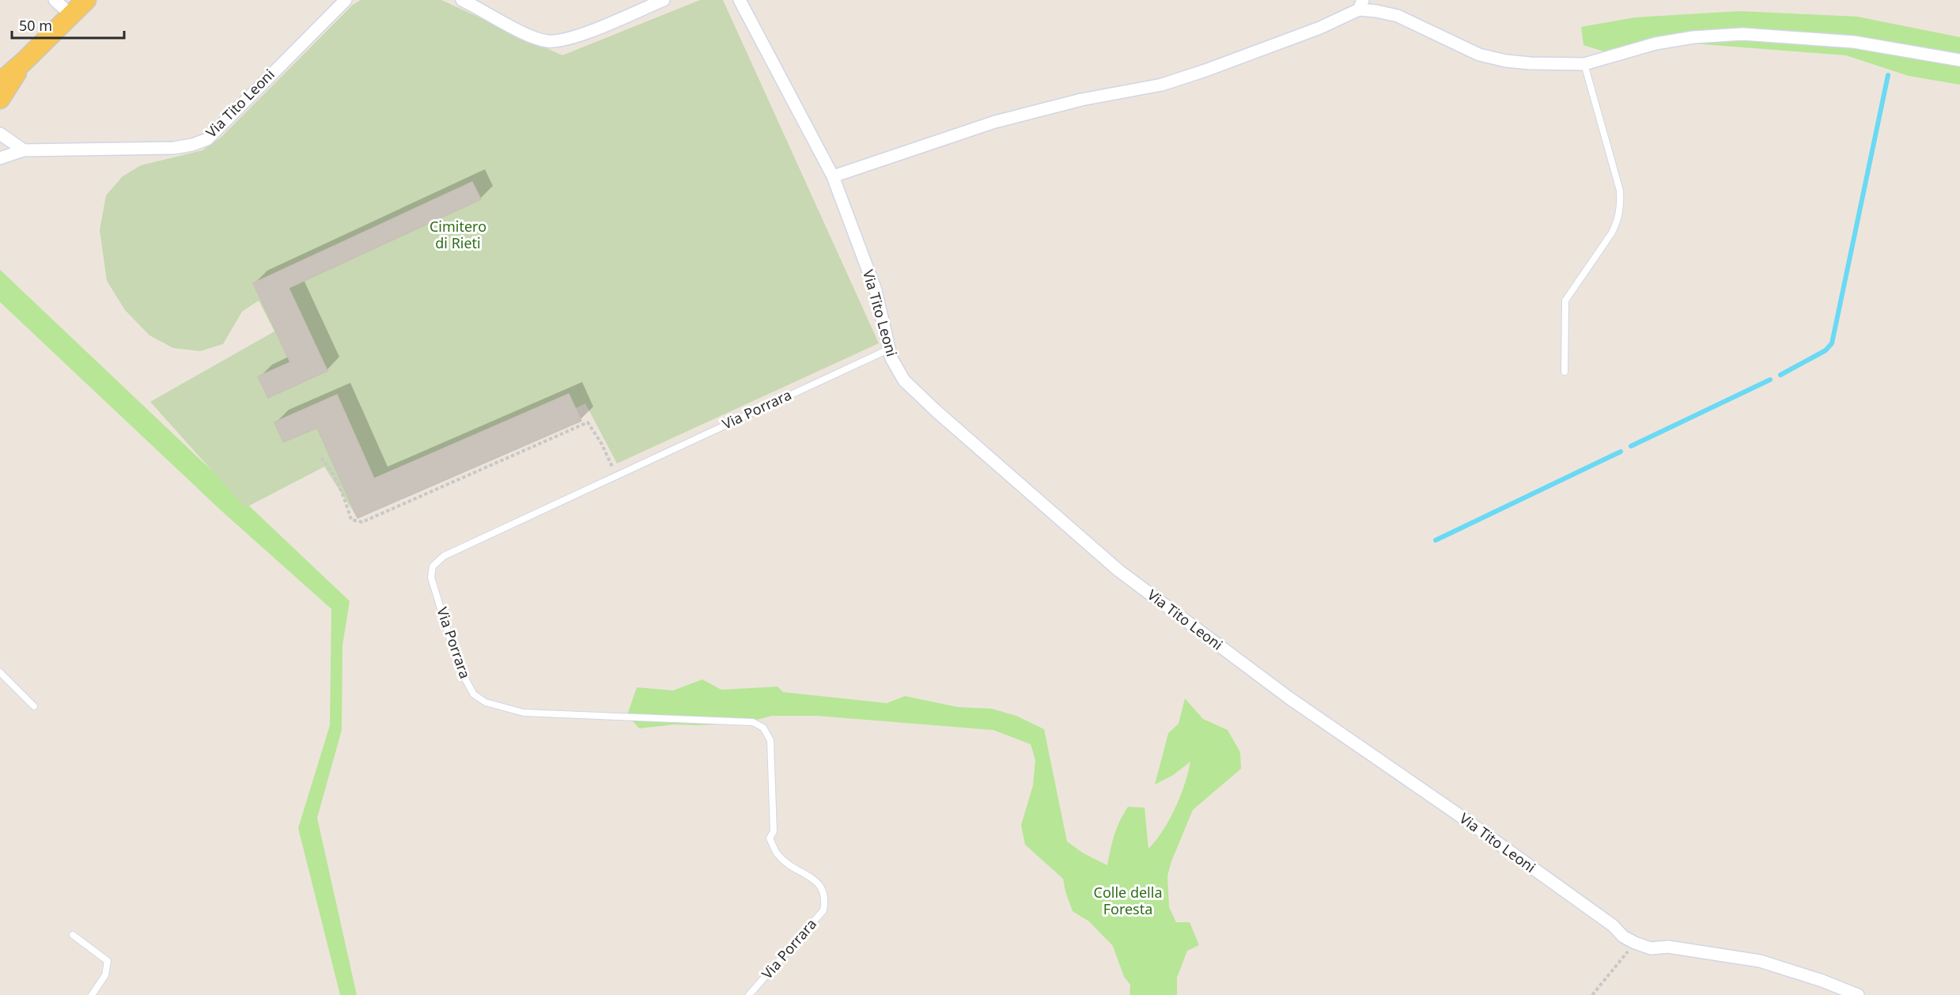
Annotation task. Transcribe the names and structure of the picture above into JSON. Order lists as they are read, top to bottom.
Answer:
{
  "streets": {
    "street": ["Via Tito Leoni"],
    "lane": ["Via Porrara"]
  },
  "crossings": [
    ["Via Tito Leoni", "Via Porrara"]
  ],
  "parks": ["Cimitero di Rieti", "Colle della Foresta"],
  "scale_bar": "50 m"
}
